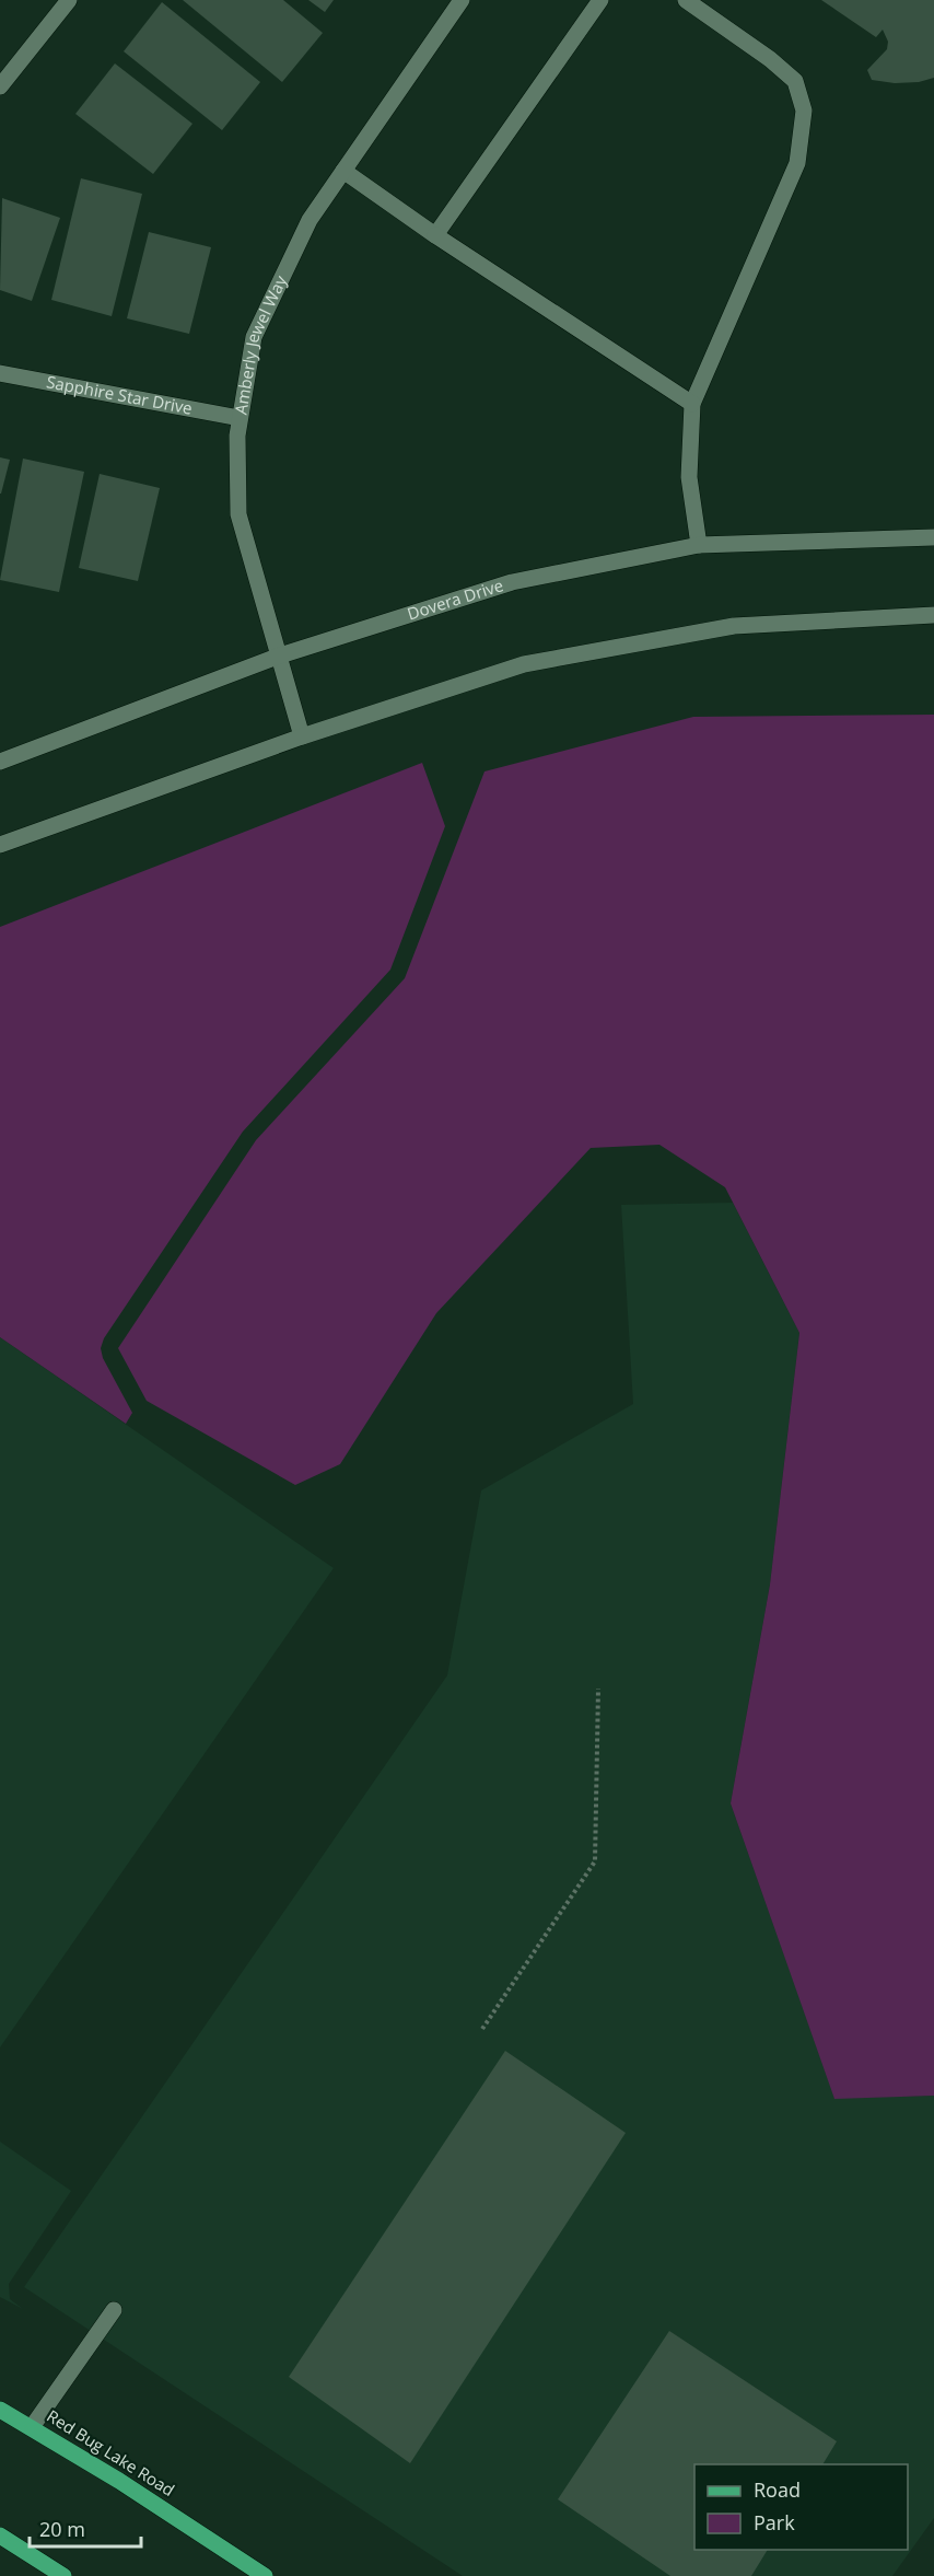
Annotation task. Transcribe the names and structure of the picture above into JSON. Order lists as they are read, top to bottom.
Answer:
{
  "streets": {
    "main road": ["Red Bug Lake Road"],
    "street": ["Amberly Jewel Way", "Sapphire Star Drive", "Dovera Drive"]
  },
  "crossings": [
    ["Amberly Jewel Way", "Sapphire Star Drive"],
    ["Amberly Jewel Way", "Dovera Drive"]
  ],
  "legend": ["Road", "Park"],
  "scale_bar": "20 m"
}
